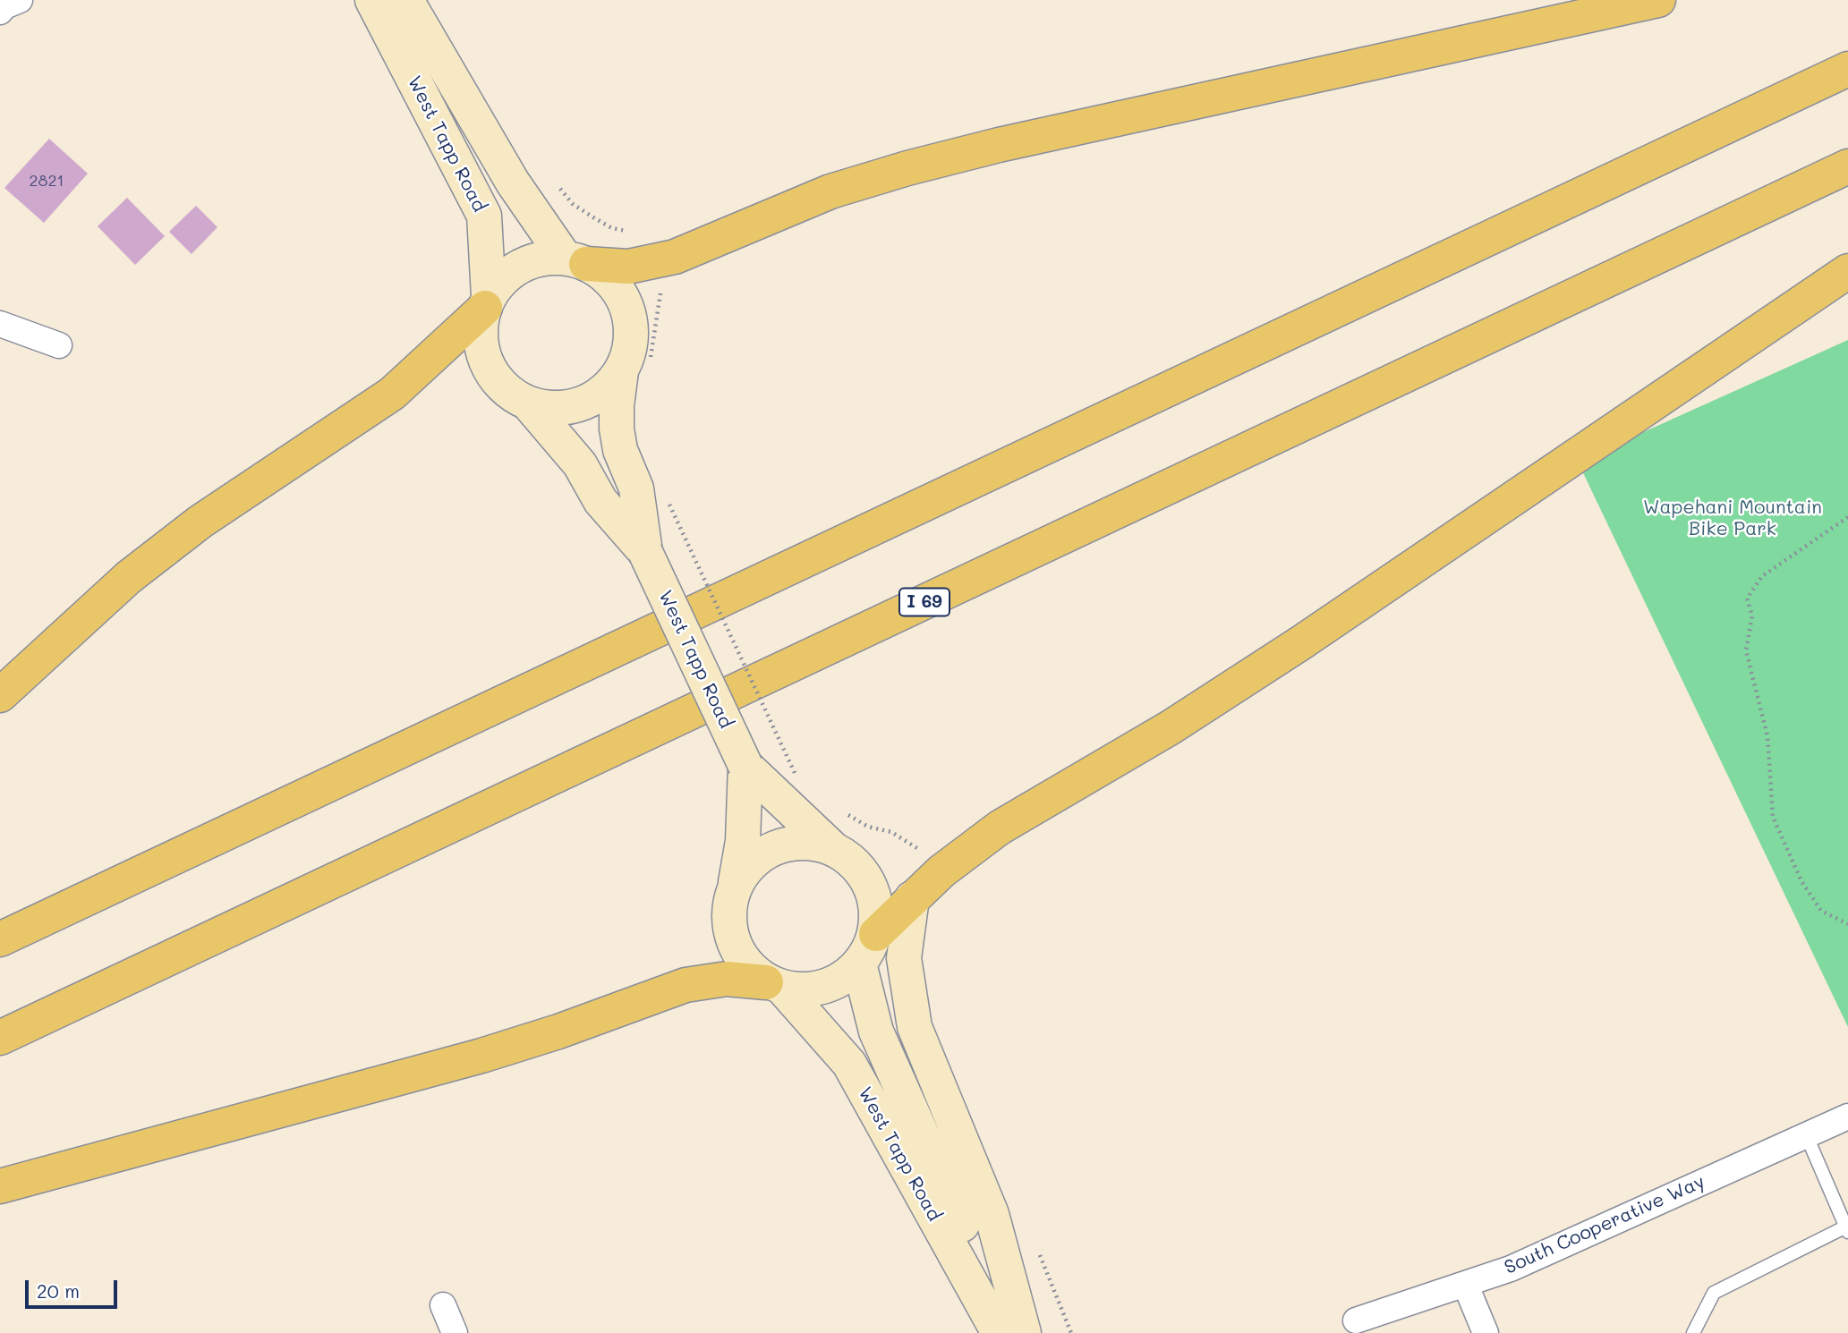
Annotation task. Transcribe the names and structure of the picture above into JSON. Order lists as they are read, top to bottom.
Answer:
{
  "streets": {
    "highway": ["I 69"],
    "main road": ["West Tapp Road"],
    "street": ["South Cooperative Way"]
  },
  "parks": ["Wapehani Mountain Bike Park"],
  "house_numbers": ["2821"],
  "scale_bar": "20 m"
}
